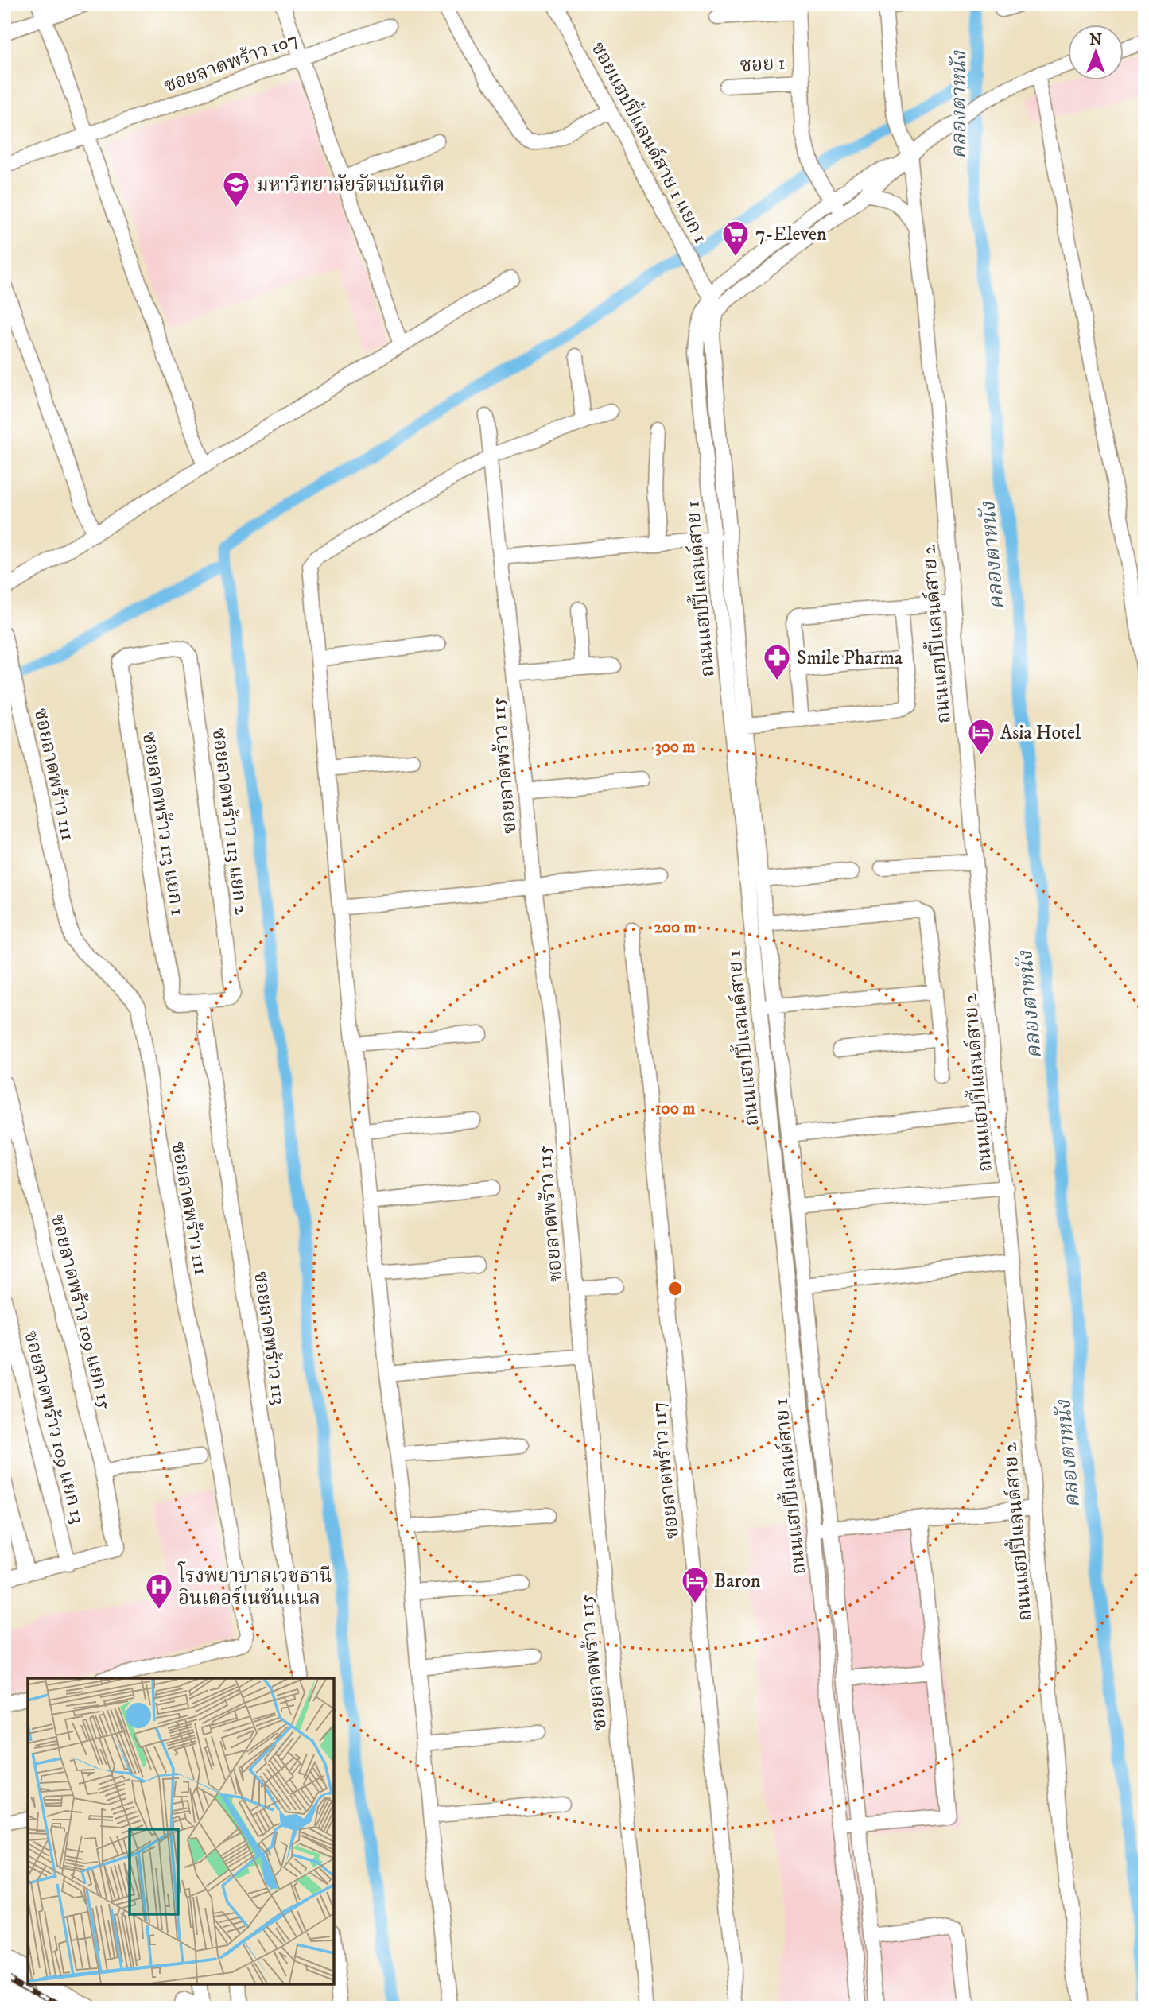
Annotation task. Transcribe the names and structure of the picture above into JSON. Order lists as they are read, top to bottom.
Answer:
{
  "streets": {
    "street": [
      "ซอยลาดพร้าว 107",
      "ซอย 1",
      "ซอยแฮปปี้แลนด์สาย 1 แยก 1",
      "ถนนแฮปปี้แลนด์สาย 1",
      "ถนนแฮปปี้แลนด์สาย 2",
      "ซอยลาดพร้าว 115",
      "ซอยลาดพร้าว 111",
      "ซอยลาดพร้าว 113 แยก 2",
      "ซอยลาดพร้าว 113 แยก 1",
      "ซอยลาดพร้าว 109 แยก 15",
      "ซอยลาดพร้าว 113",
      "ซอยลาดพร้าว 109 แยก 13",
      "ซอยลาดพร้าว 117"
    ]
  },
  "crossings": [
    ["ซอยแฮปปี้แลนด์สาย 1 แยก 1", "ถนนแฮปปี้แลนด์สาย 1"],
    ["ถนนแฮปปี้แลนด์สาย 1", "ถนนแฮปปี้แลนด์สาย 2"],
    ["ซอยลาดพร้าว 113 แยก 2", "ซอยลาดพร้าว 113 แยก 1"],
    ["ซอยลาดพร้าว 113 แยก 2", "ซอยลาดพร้าว 113"],
    ["ซอยลาดพร้าว 113 แยก 1", "ซอยลาดพร้าว 113"],
    ["ซอยลาดพร้าว 109 แยก 15", "ซอยลาดพร้าว 109 แยก 13"]
  ],
  "water": ["คลองตาหนัง"],
  "places": {
    "school or university": ["มหาวิทยาลัยรัตนบัณฑิต"],
    "supermarket": ["7-Eleven"],
    "pharmacy": ["Smile Pharma"],
    "hotel": ["Asia Hotel", "Baron"],
    "hospital": ["โรงพยาบาลเวชธานี อินเตอร์เนชันแนล"]
  },
  "north": "top",
  "rings": ["300 m", "200 m", "100 m"]
}
